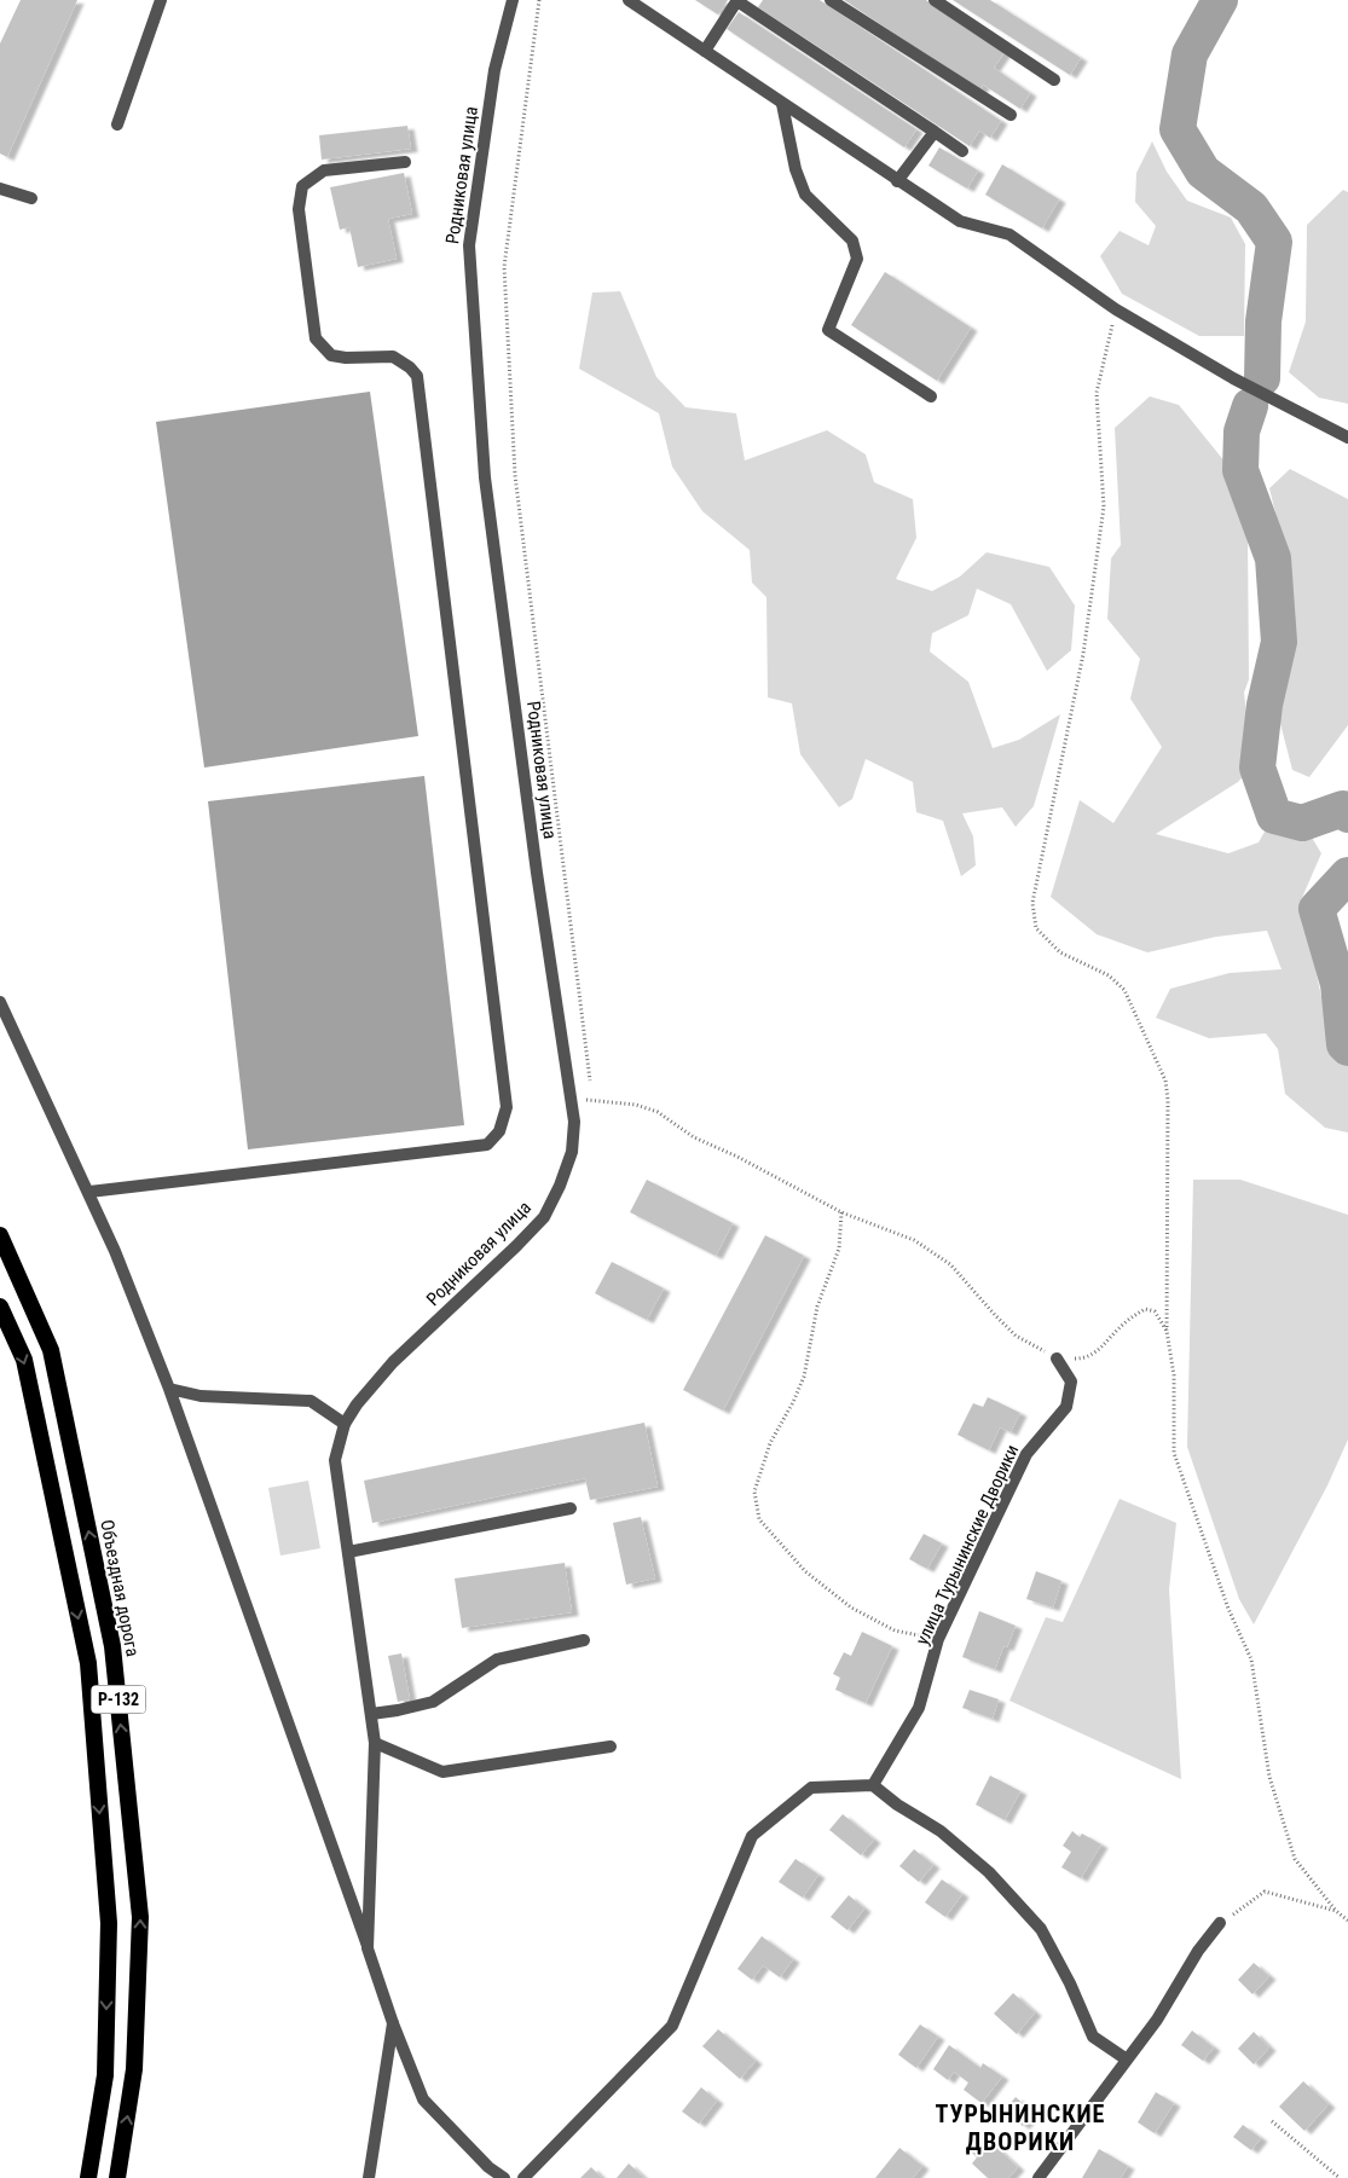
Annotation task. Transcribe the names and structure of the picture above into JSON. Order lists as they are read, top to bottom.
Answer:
{
  "streets": {
    "highway": ["Объездная дорога", "Р-132"],
    "street": ["Родниковая улица", "улица Турынинские Дворики"]
  },
  "districts": ["ТУРЫНИНСКИЕ ДВОРИКИ"]
}
